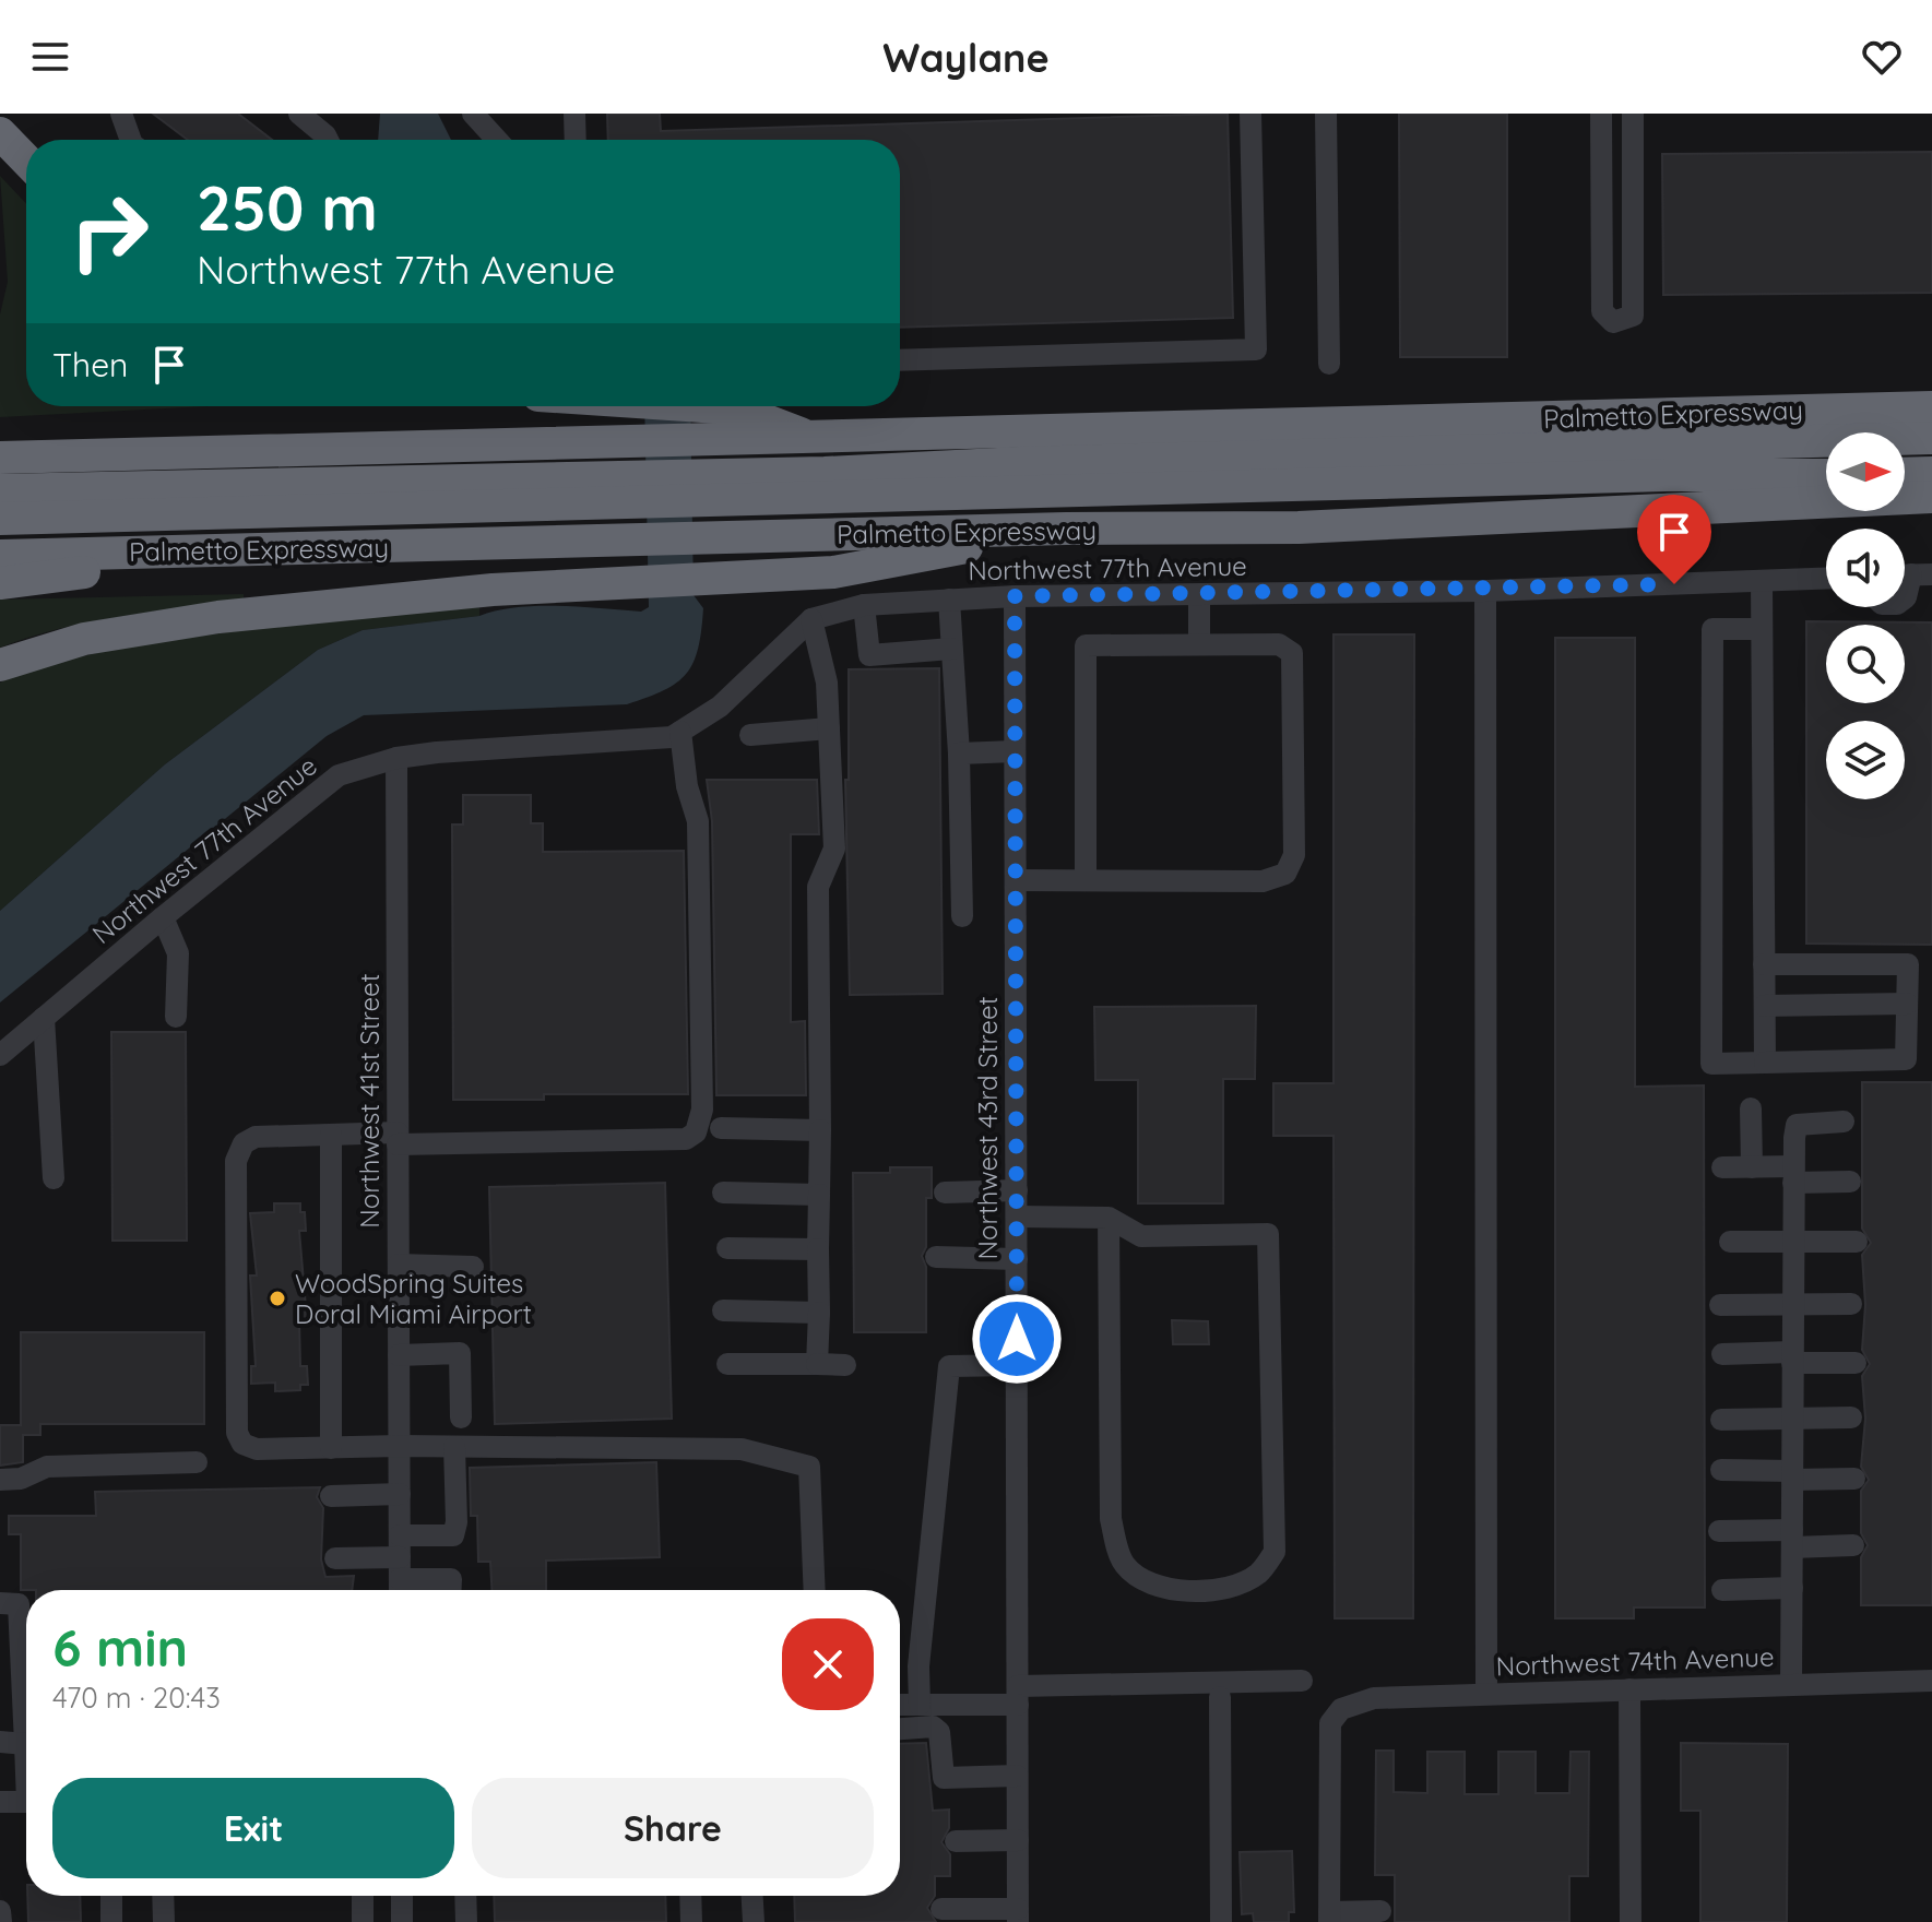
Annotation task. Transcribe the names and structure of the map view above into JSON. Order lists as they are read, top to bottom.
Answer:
{
  "streets": {
    "highway": ["Palmetto Expressway"],
    "street": [
      "Northwest 77th Avenue",
      "Northwest 41st Street",
      "Northwest 43rd Street",
      "Northwest 74th Avenue"
    ]
  },
  "crossings": [
    ["Northwest 77th Avenue", "Northwest 41st Street"],
    ["Northwest 77th Avenue", "Northwest 43rd Street"]
  ],
  "places": ["WoodSpring Suites Doral Miami Airport"],
  "north": "right",
  "page": {
    "header": "Waylane",
    "turn": ["250 m", "Northwest 77th Avenue"],
    "then": "Then",
    "heading": ["6 min", "470 m · 20:43"],
    "buttons": ["Exit", "Share"]
  }
}
